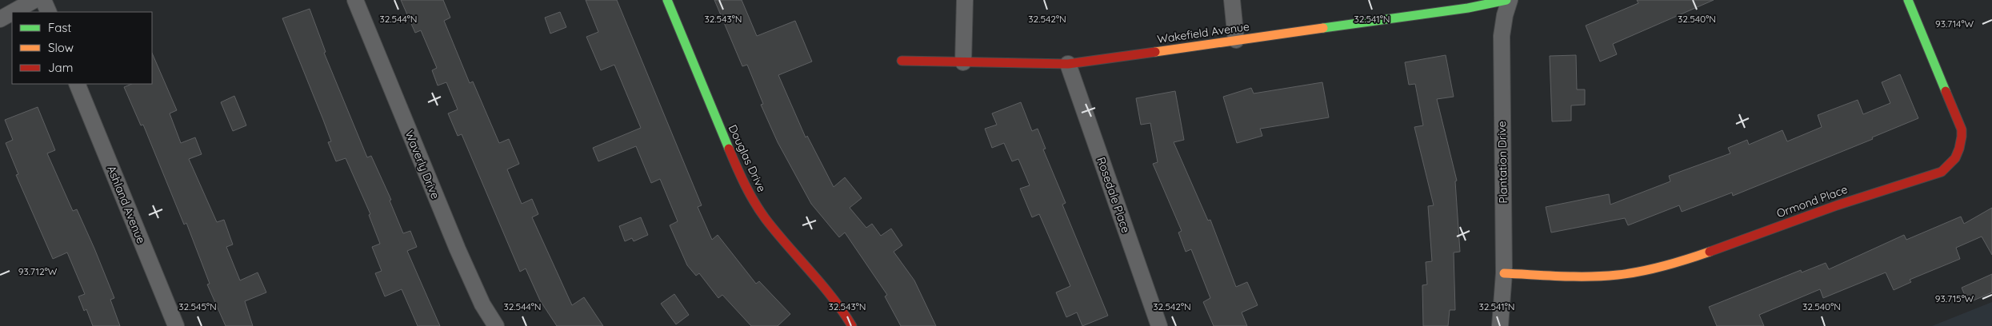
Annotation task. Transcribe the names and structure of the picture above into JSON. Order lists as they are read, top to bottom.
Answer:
{
  "streets": {
    "street": [
      "Wakefield Avenue",
      "Douglas Drive",
      "Plantation Drive",
      "Waverly Drive",
      "Rosedale Place",
      "Ormond Place",
      "Ashland Avenue"
    ]
  },
  "crossings": [
    ["Wakefield Avenue", "Rosedale Place"],
    ["Plantation Drive", "Ormond Place"]
  ],
  "legend": ["Fast", "Slow", "Jam"],
  "coordinates": [
    "32.544°N",
    "32.543°N",
    "32.542°N",
    "32.541°N",
    "32.540°N",
    "93.714°W",
    "93.712°W",
    "93.715°W",
    "32.545°N"
  ]
}
